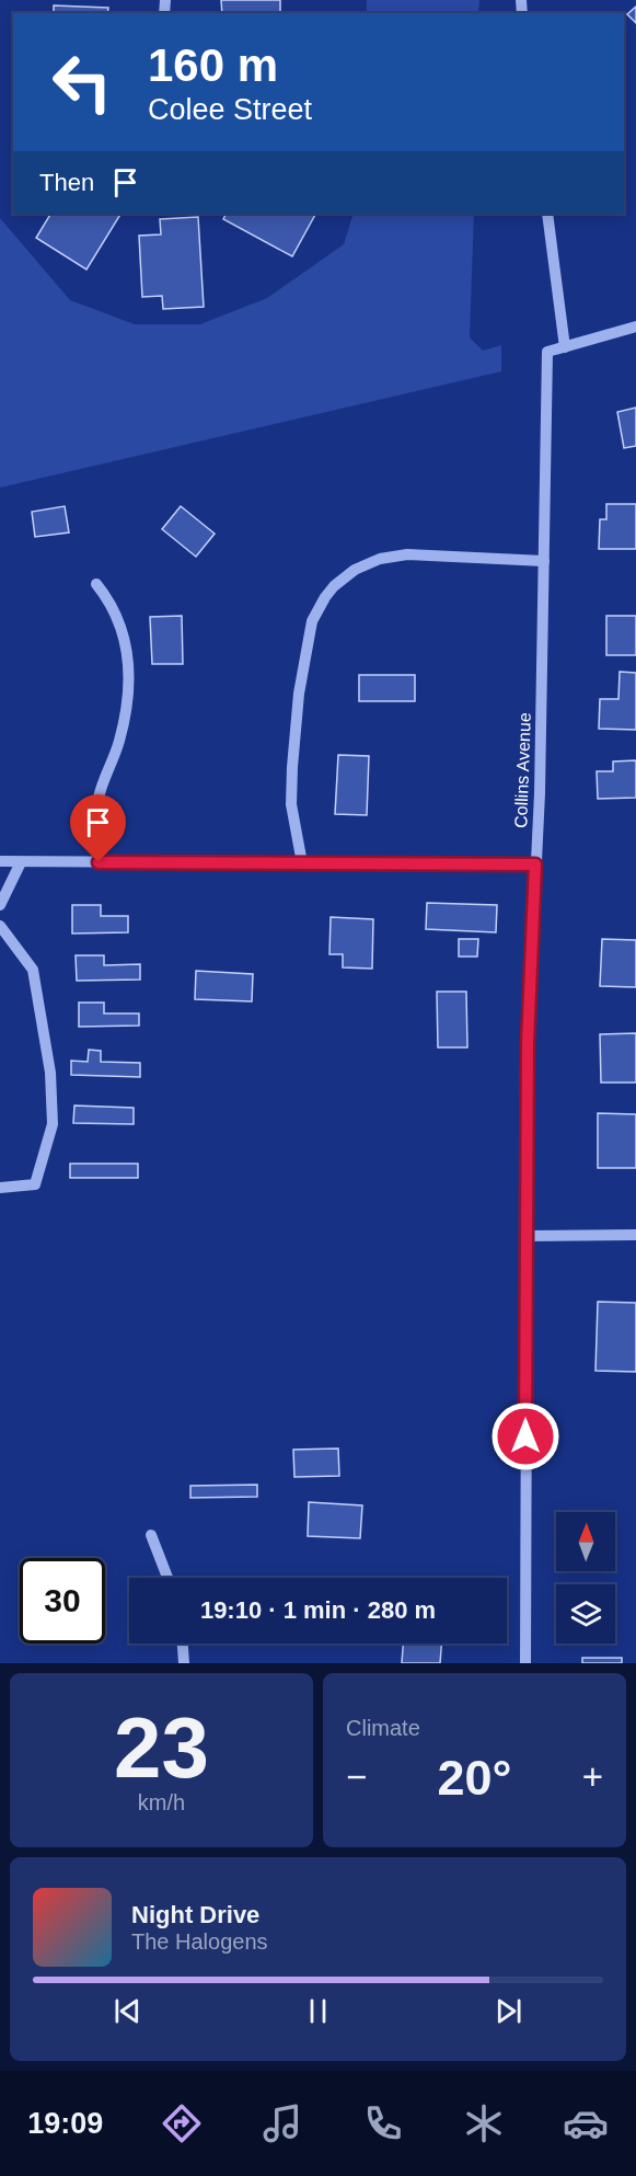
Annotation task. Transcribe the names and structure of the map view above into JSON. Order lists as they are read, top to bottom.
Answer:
{
  "streets": {
    "street": ["Collins Avenue"]
  },
  "north": "top",
  "page": {
    "turn": ["160 m", "Colee Street"],
    "then": "Then",
    "limit": "30",
    "trip": "19:10 · 1 min · 280 m",
    "tile": [
      ["23", "km/h"],
      "Climate"
    ],
    "heat": ["−", "20°", "+"],
    "song": ["Night Drive", "The Halogens"],
    "tabs": "19:09"
  }
}
